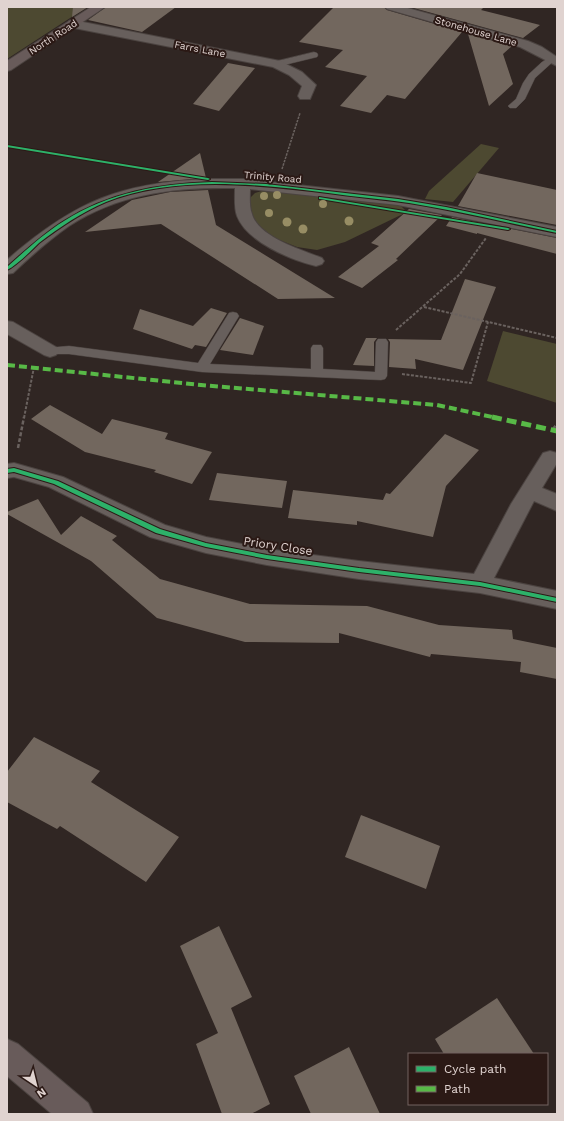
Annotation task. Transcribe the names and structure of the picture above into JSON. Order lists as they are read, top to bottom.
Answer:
{
  "streets": {
    "main road": ["North Road"],
    "street": [
      "Stonehouse Lane",
      "Farrs Lane",
      "Trinity Road",
      "Priory Close"
    ]
  },
  "crossings": [
    ["North Road", "Farrs Lane"]
  ],
  "legend": ["Cycle path", "Path"],
  "north": "bottom right"
}
